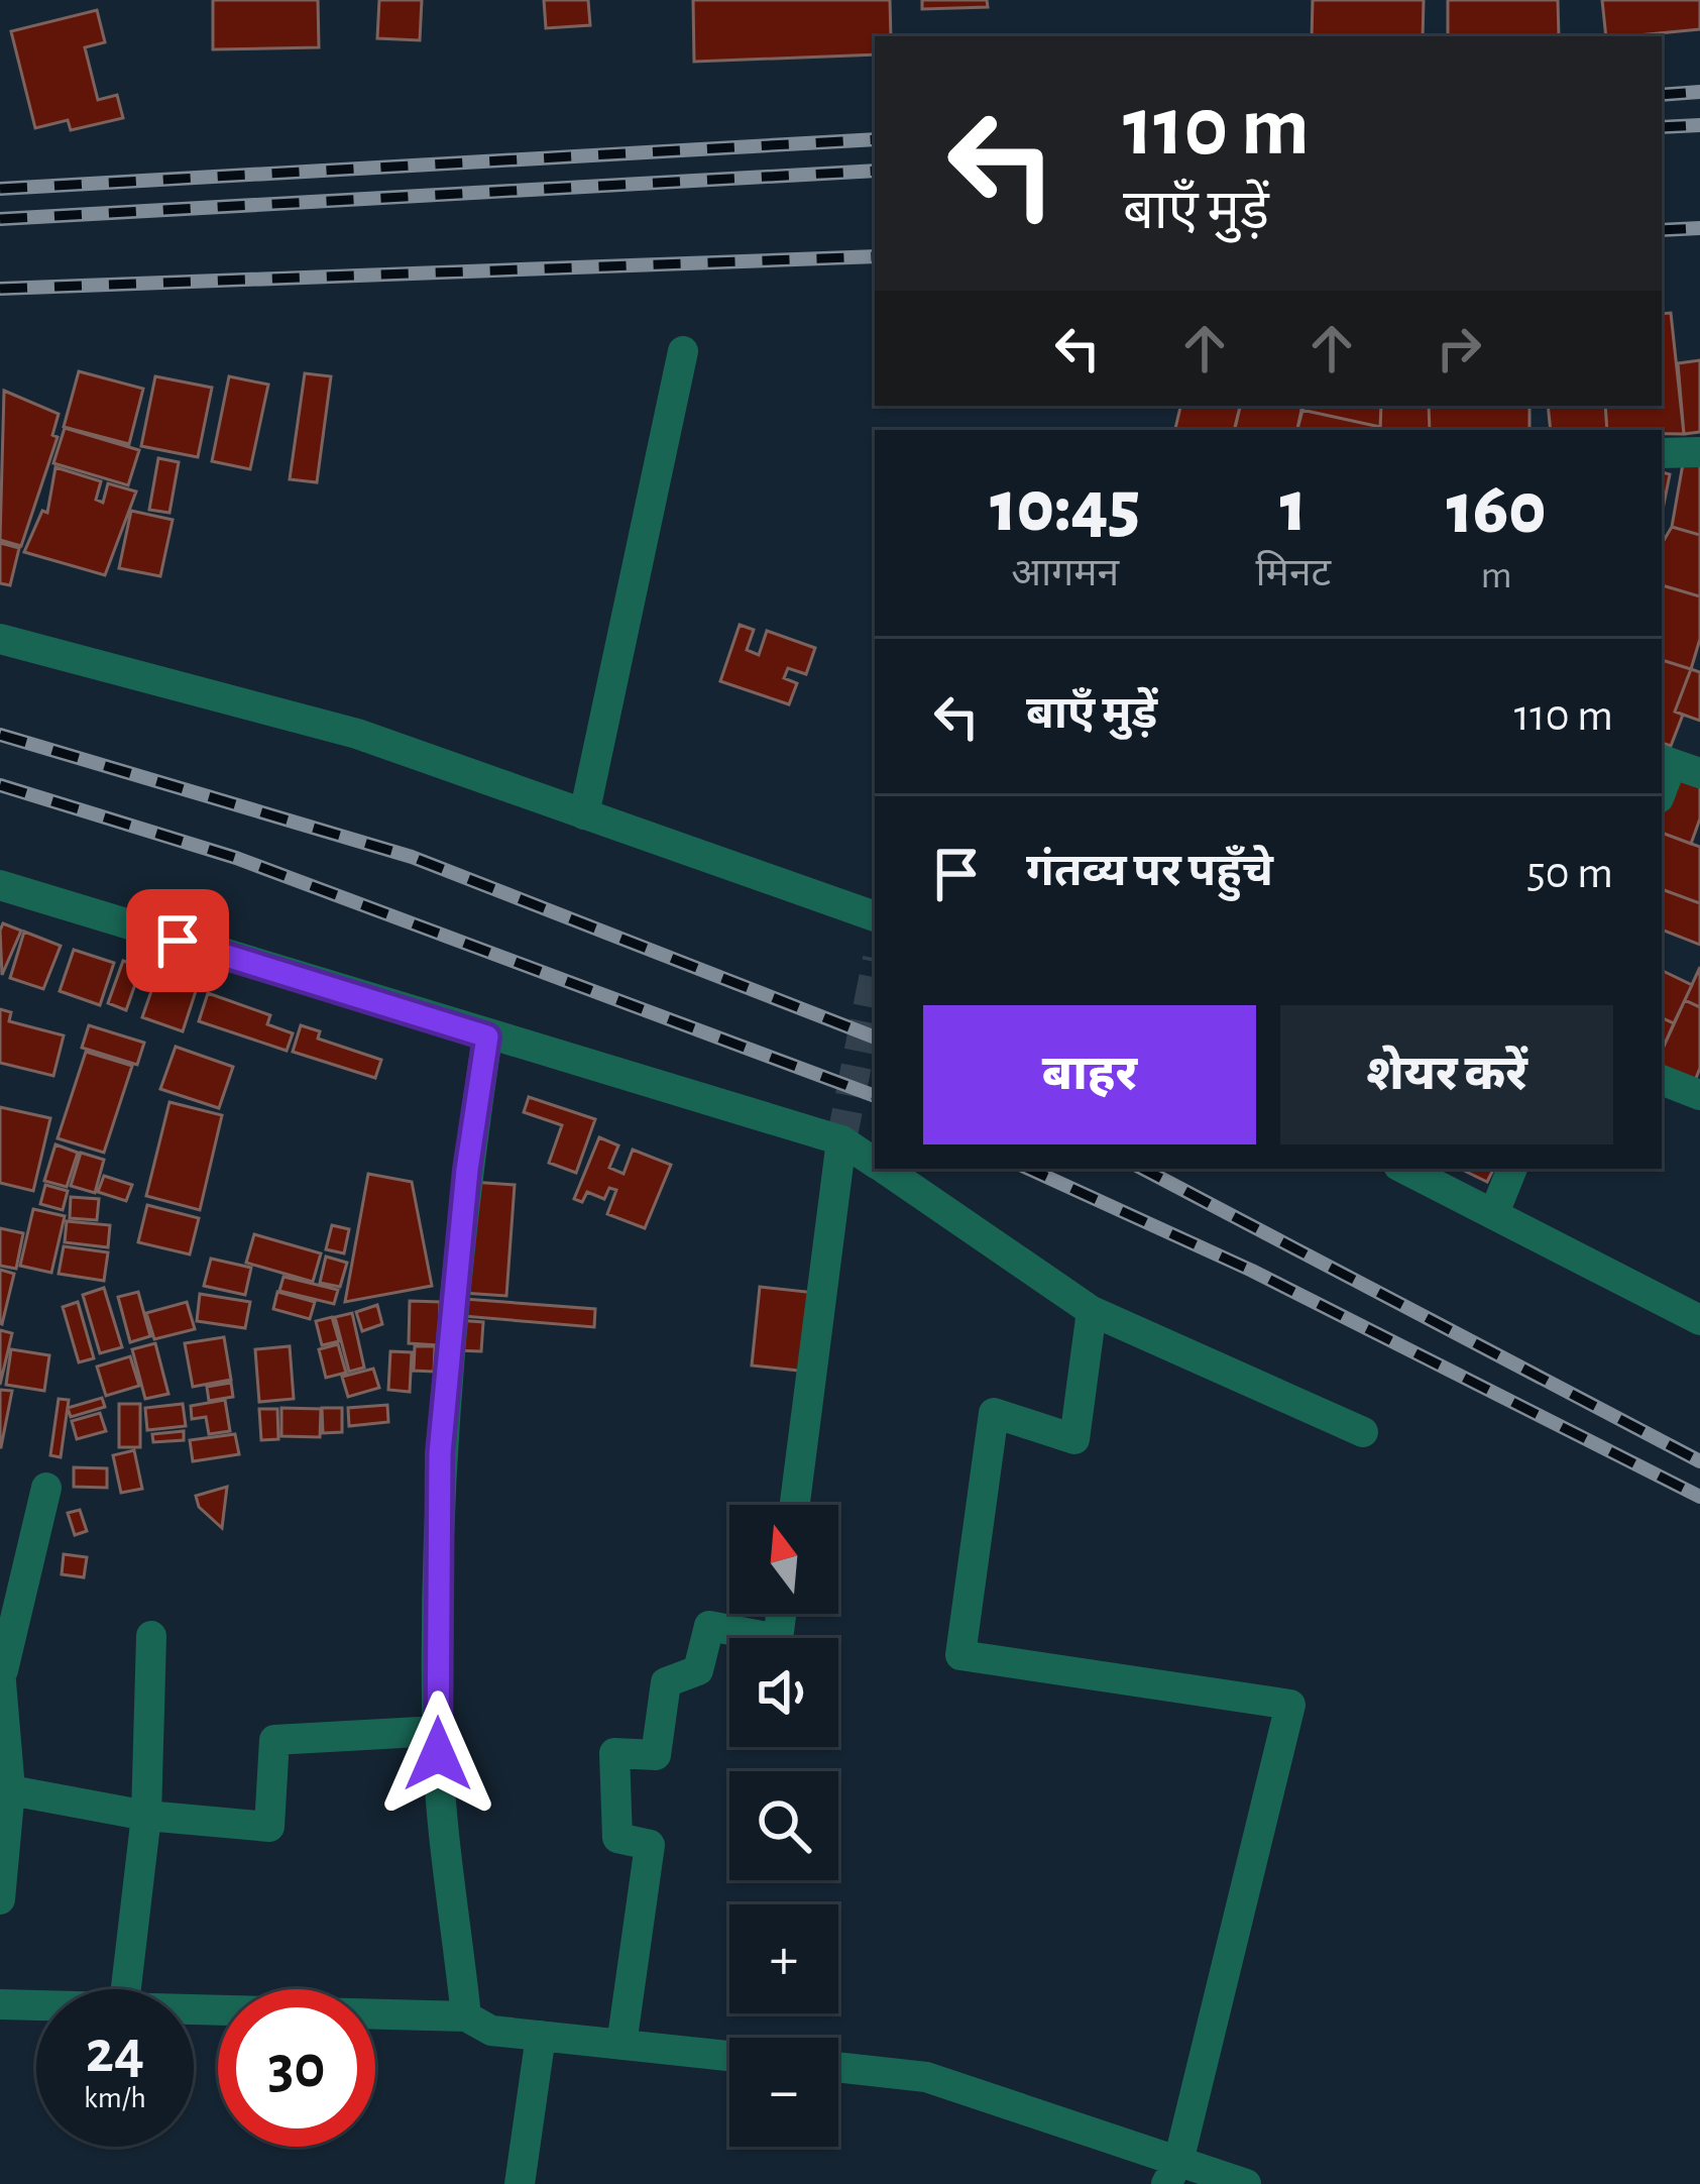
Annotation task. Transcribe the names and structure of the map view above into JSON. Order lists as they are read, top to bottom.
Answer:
{
  "north": "top",
  "page": {
    "turn": ["110 m", "बाएँ मुड़ें"],
    "eta": [
      "10:45",
      "आगमन",
      "1",
      "मिनट",
      "160",
      "m"
    ],
    "list": [
      {
        "name": "बाएँ मुड़ें",
        "value": "110 m"
      },
      {
        "name": "गंतव्य पर पहुँचे",
        "value": "50 m"
      }
    ],
    "buttons": ["बाहर", "शेयर करें"],
    "map_buttons": ["+", "−"],
    "speed": "24 km/h",
    "limit": "30"
  }
}
